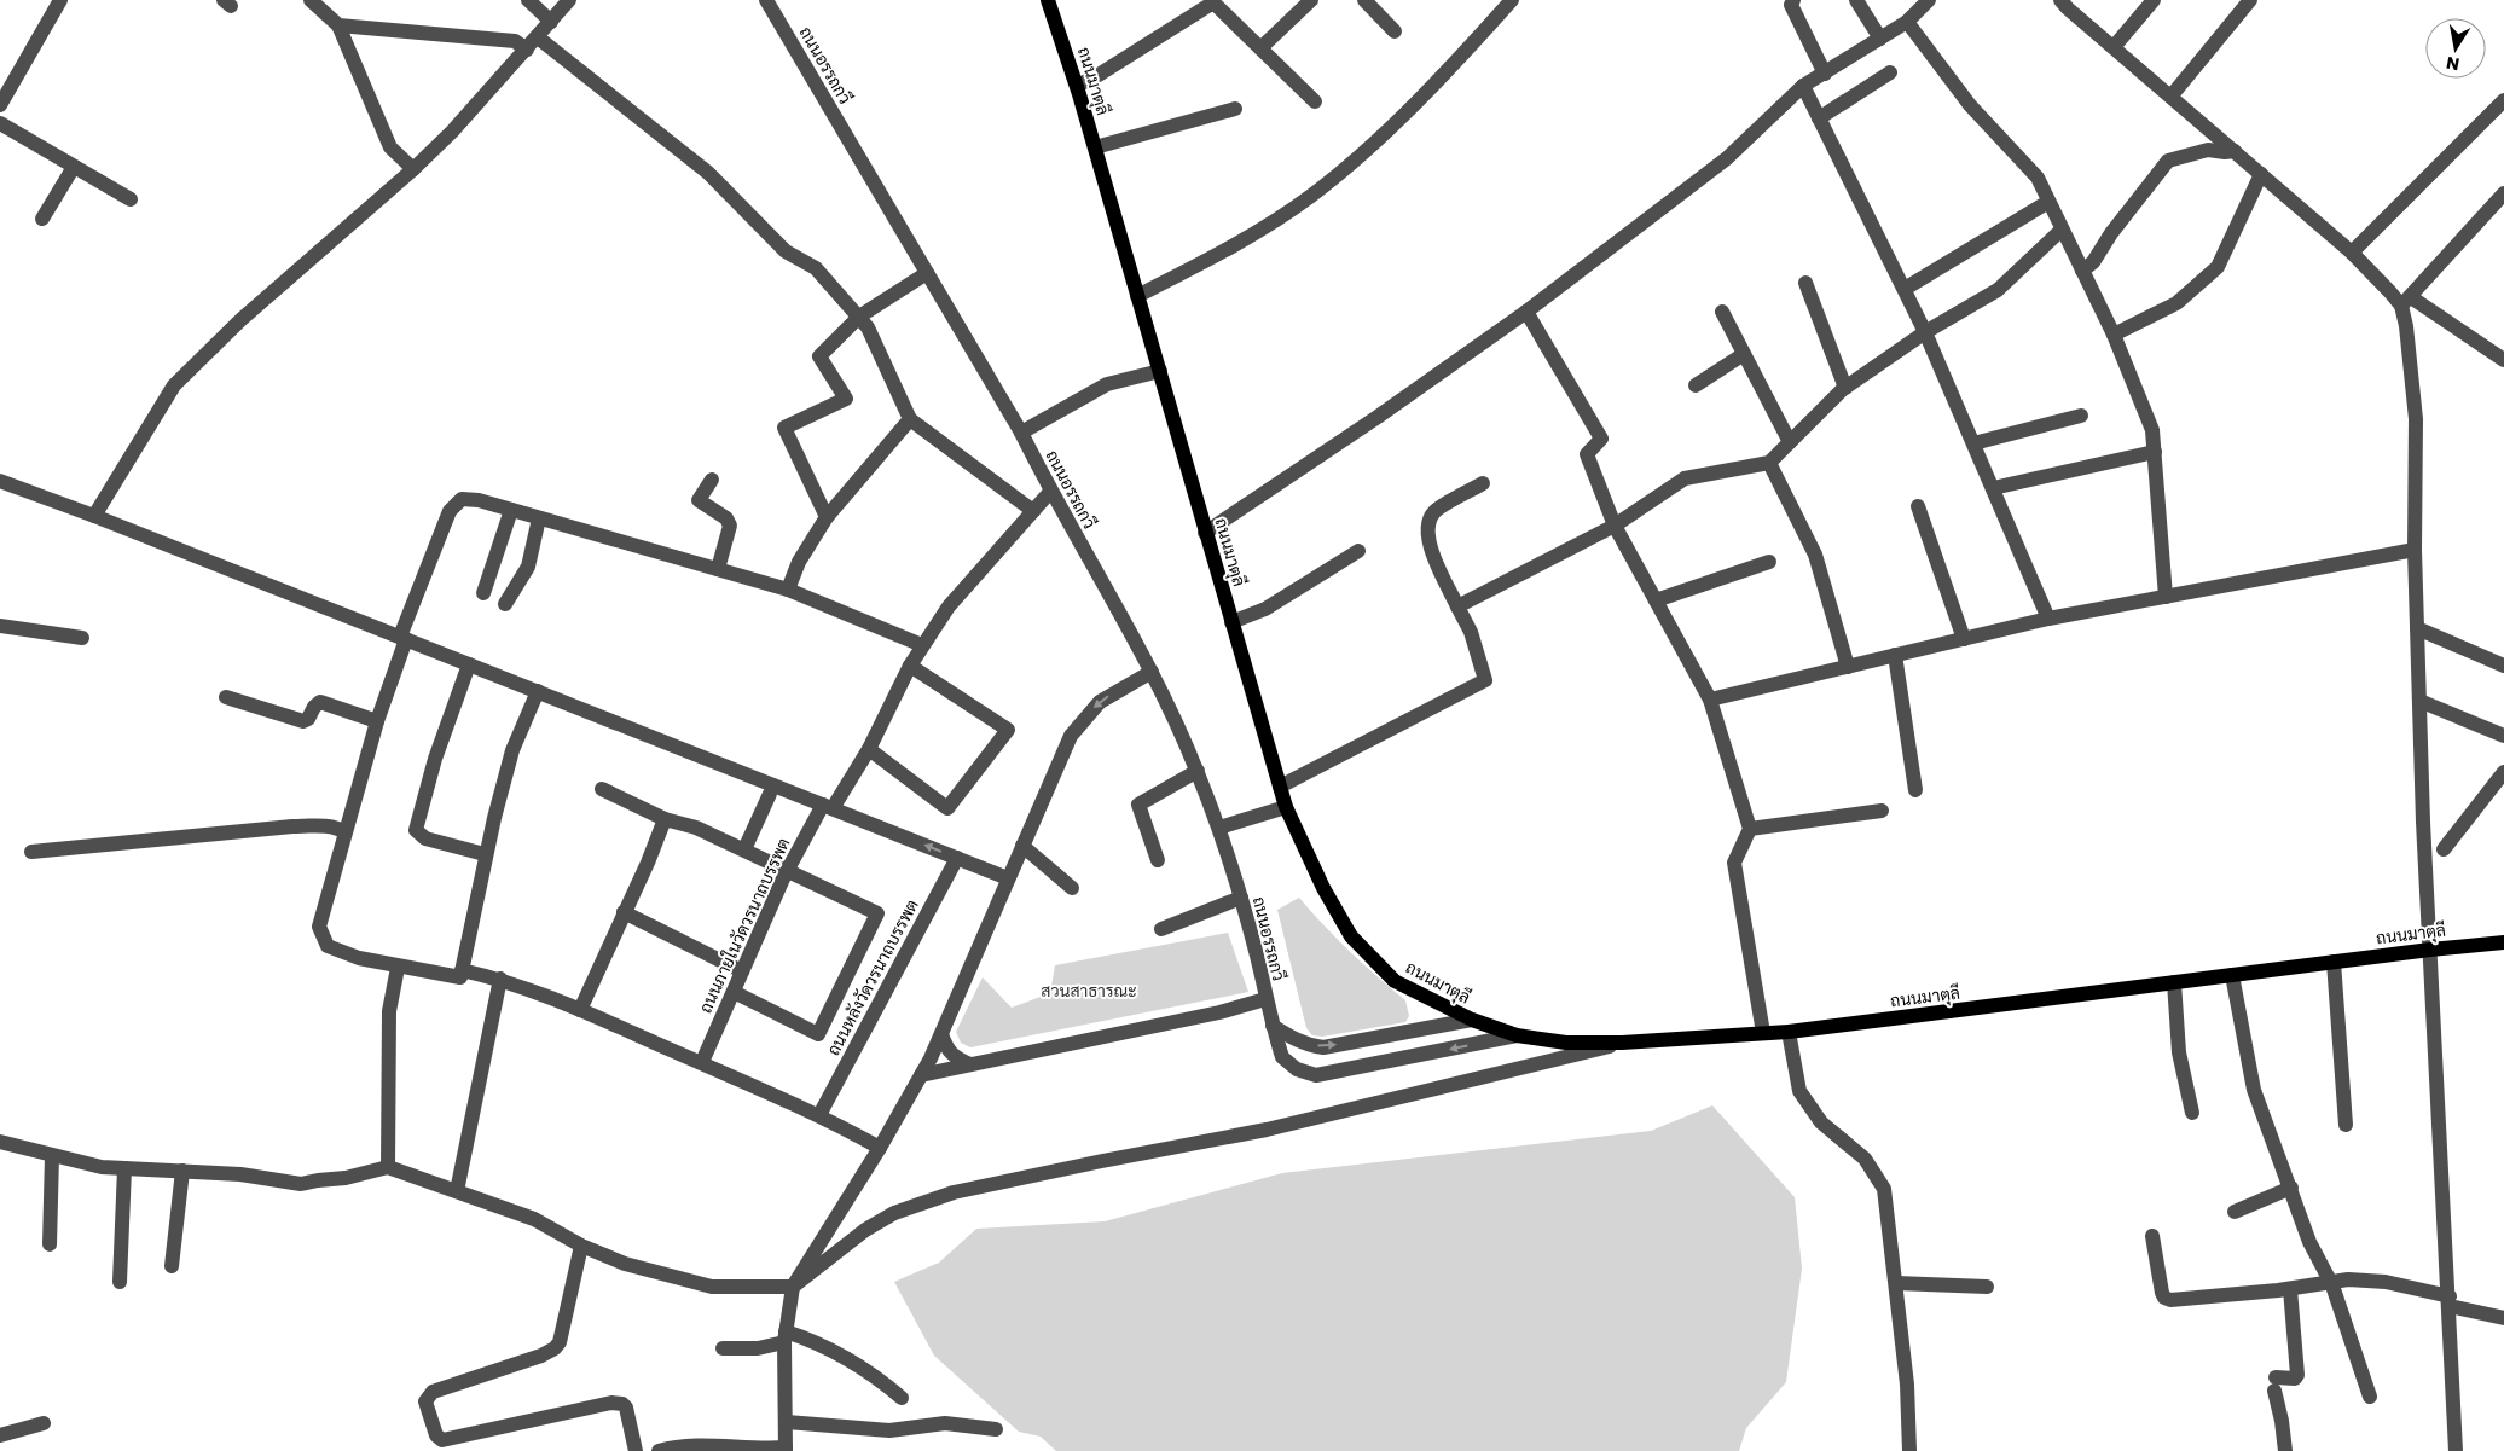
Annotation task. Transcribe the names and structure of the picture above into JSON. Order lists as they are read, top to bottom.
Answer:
{
  "streets": {
    "main road": ["ถนนมาตุลี"],
    "street": ["ถนนอรรถกวี", "ถนนภายในวัดวรนาถบรรพต", "ถนนหลังวัดวรนาถบรรพต"]
  },
  "crossings": [
    ["ถนนอรรถกวี", "ถนนมาตุลี"],
    ["ถนนอรรถกวี", "ถนนภายในวัดวรนาถบรรพต"]
  ],
  "parks": ["สวนสาธารณะ"],
  "north": "bottom"
}
